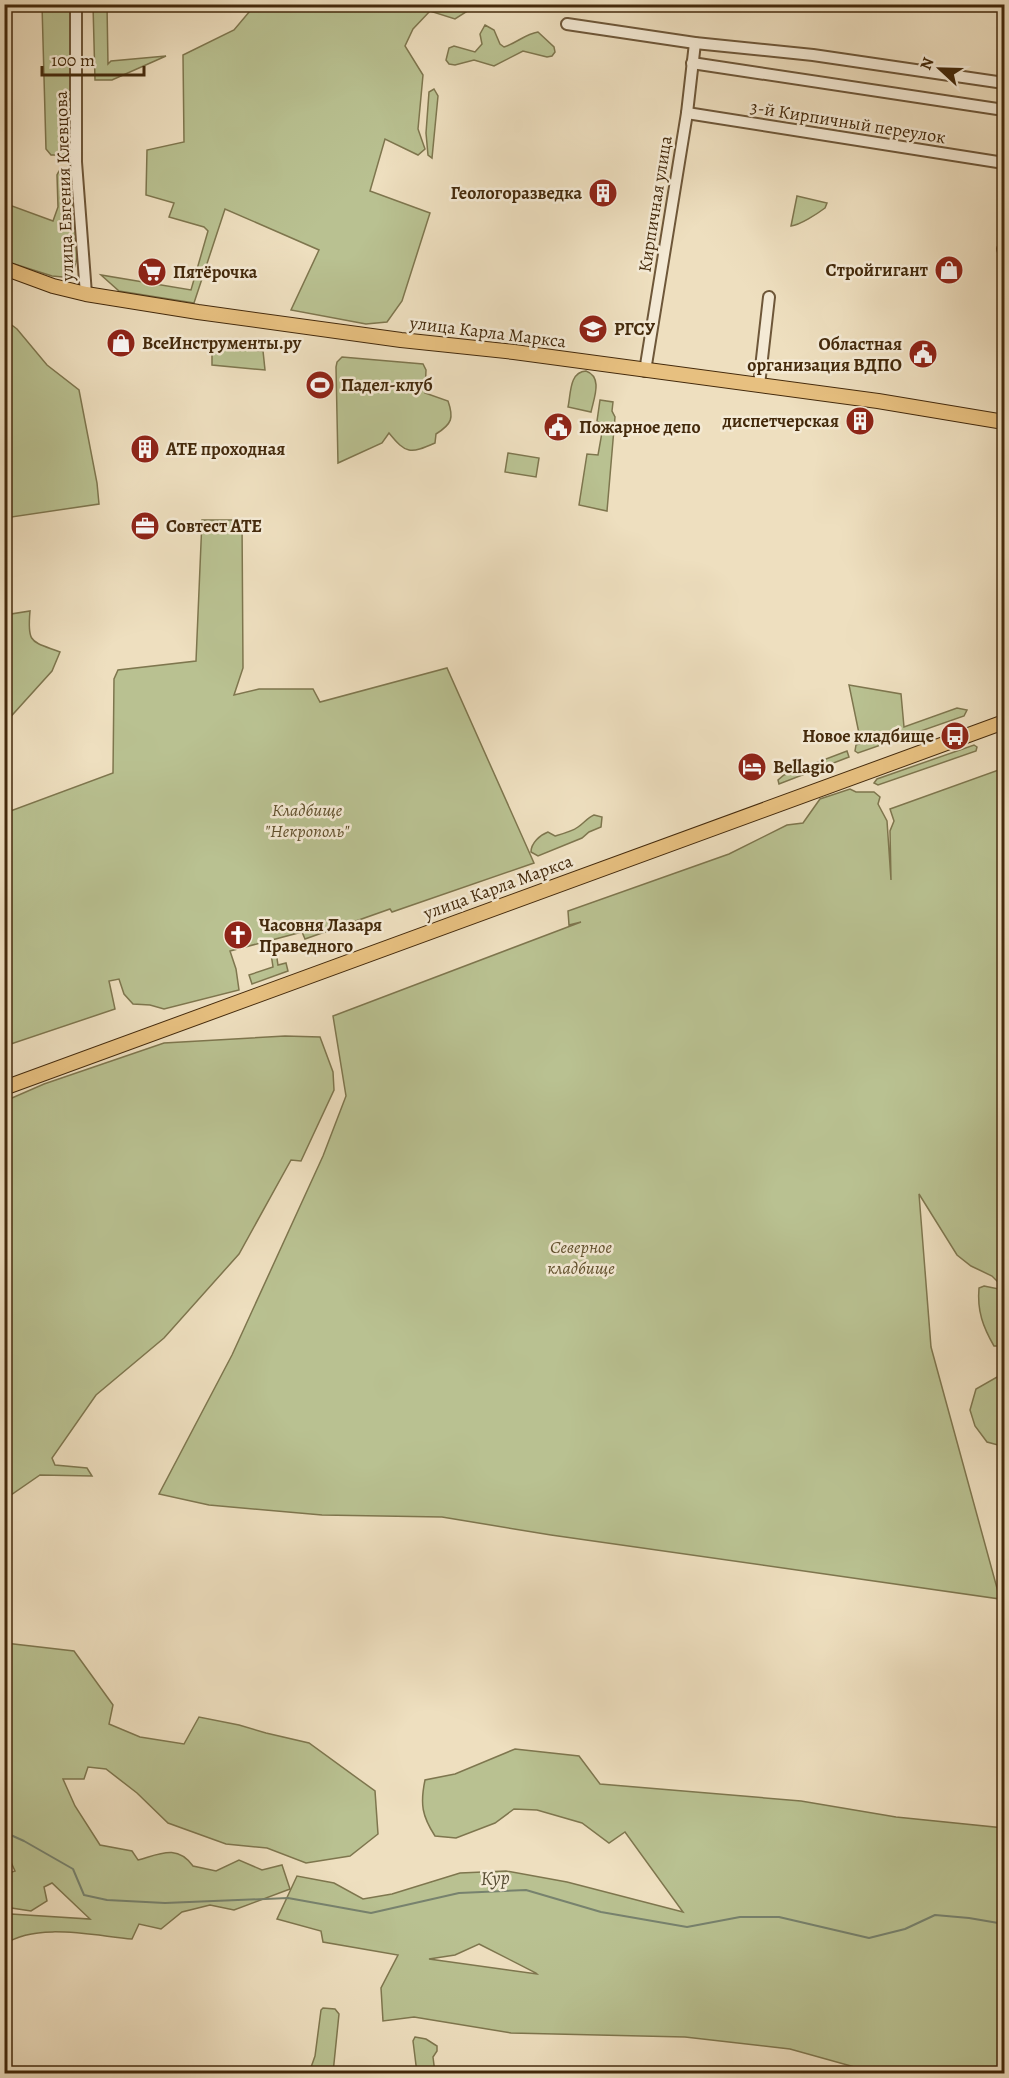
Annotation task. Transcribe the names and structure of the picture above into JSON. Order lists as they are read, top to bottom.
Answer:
{
  "streets": {
    "main road": ["улица Карла Маркса"],
    "street": ["3-й Кирпичный переулок", "улица Евгения Клевцова", "Кирпичная улица"]
  },
  "crossings": [
    ["3-й Кирпичный переулок", "Кирпичная улица"],
    ["улица Евгения Клевцова", "улица Карла Маркса"],
    ["Кирпичная улица", "улица Карла Маркса"]
  ],
  "water": ["Кур"],
  "parks": ["Кладбище \"Некрополь\"", "Северное кладбище"],
  "places": {
    "building": ["Геологоразведка", "диспетчерская", "АТЕ проходная"],
    "shop": ["Стройгигант", "ВсеИнструменты.ру"],
    "supermarket": ["Пятёрочка"],
    "school or university": ["РГСУ"],
    "public building": ["Областная организация ВДПО", "Пожарное депо"],
    "sports": ["Падел-клуб"],
    "office": ["Совтест АТЕ"],
    "bus stop": ["Новое кладбище"],
    "hotel": ["Bellagio"],
    "church": ["Часовня Лазаря Праведного"]
  },
  "scale_bar": "100 m",
  "north": "left"
}
